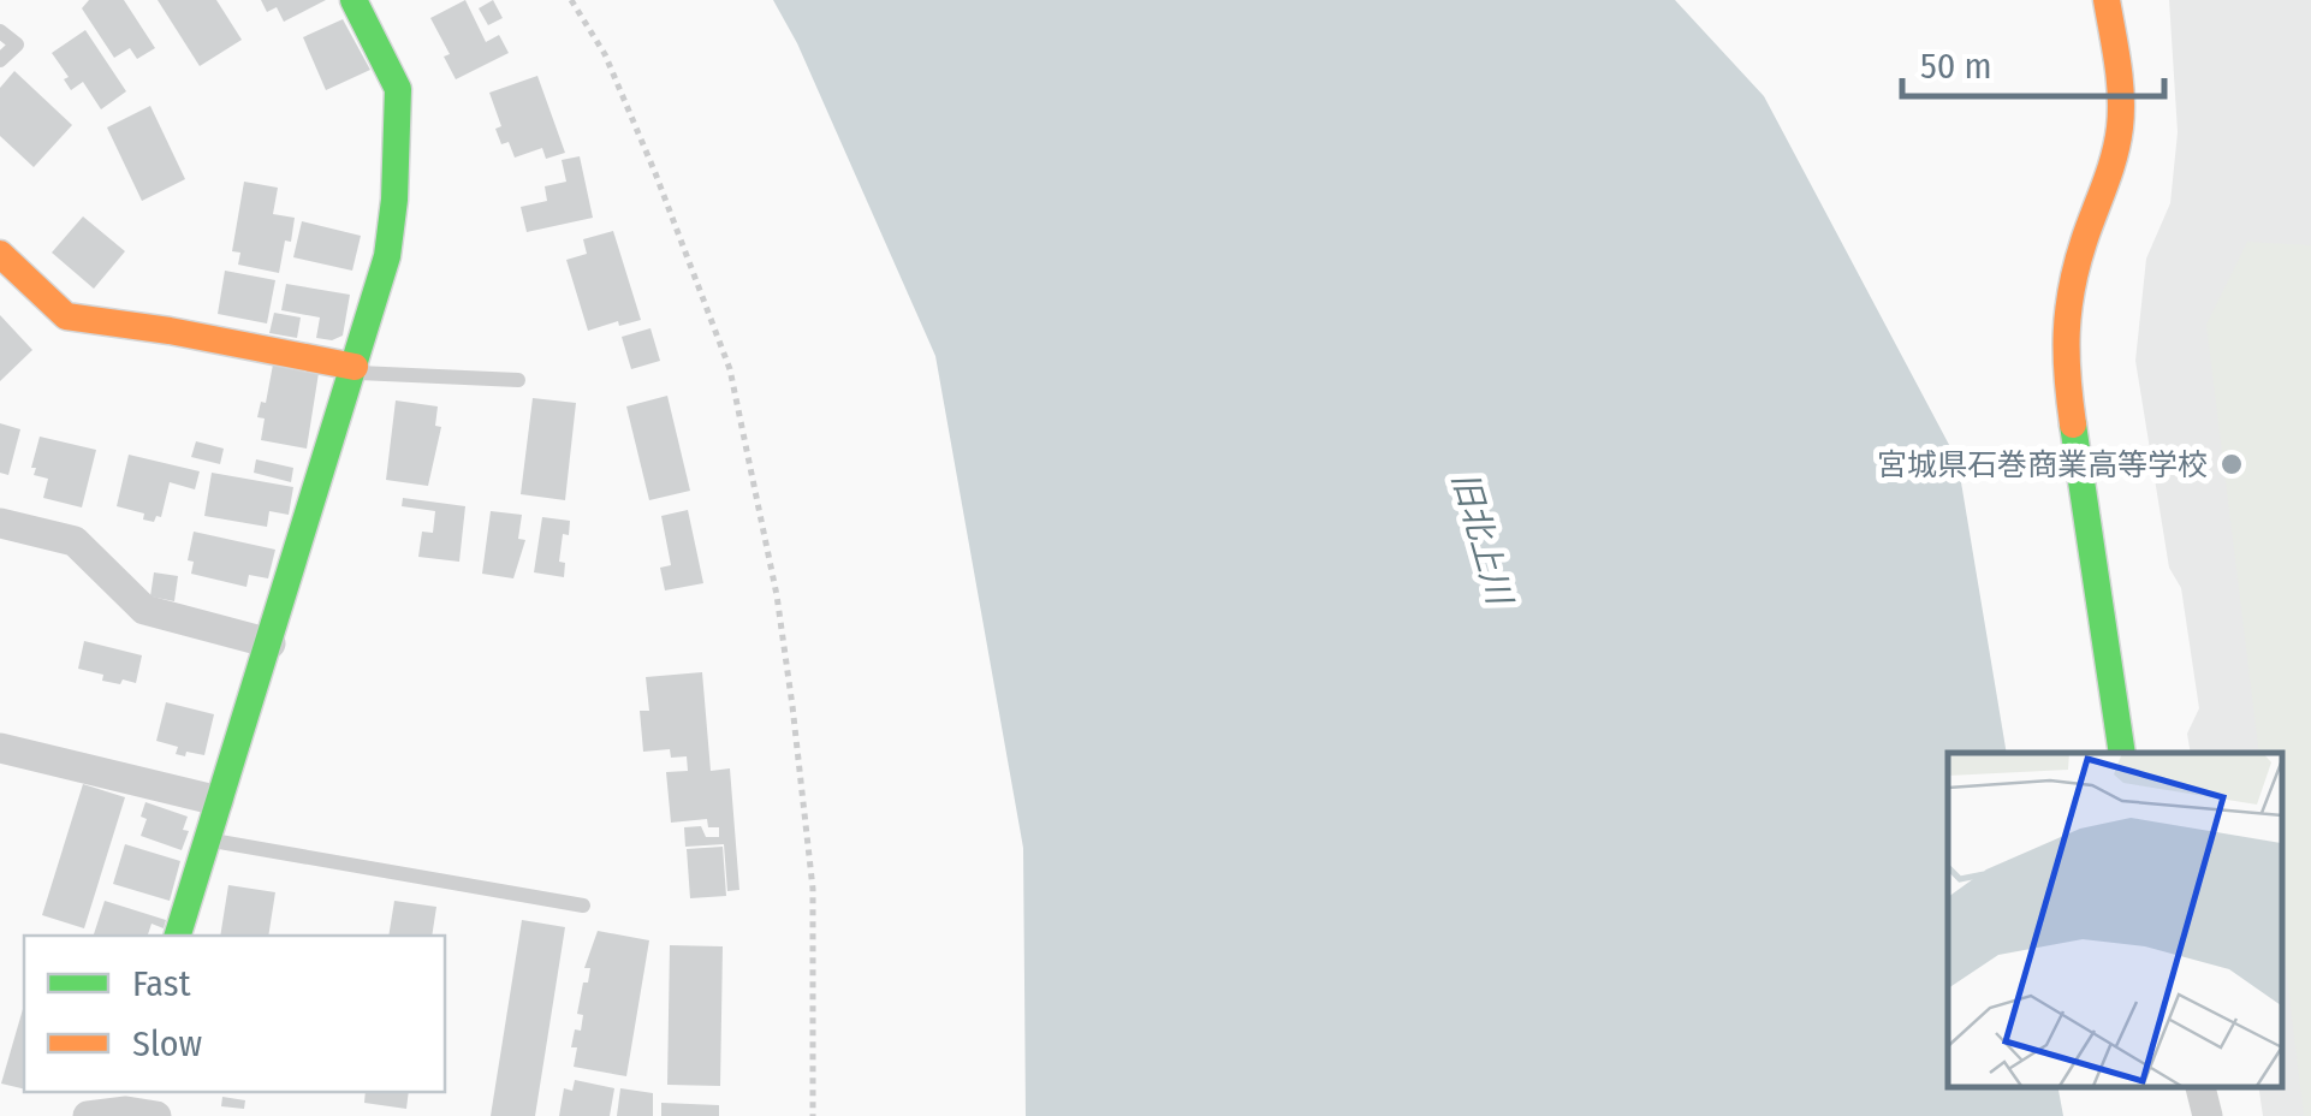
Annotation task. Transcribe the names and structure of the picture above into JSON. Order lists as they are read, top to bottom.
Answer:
{
  "water": ["旧北上川"],
  "places": ["宮城県石巻商業高等学校"],
  "legend": ["Fast", "Slow"],
  "scale_bar": "50 m"
}
